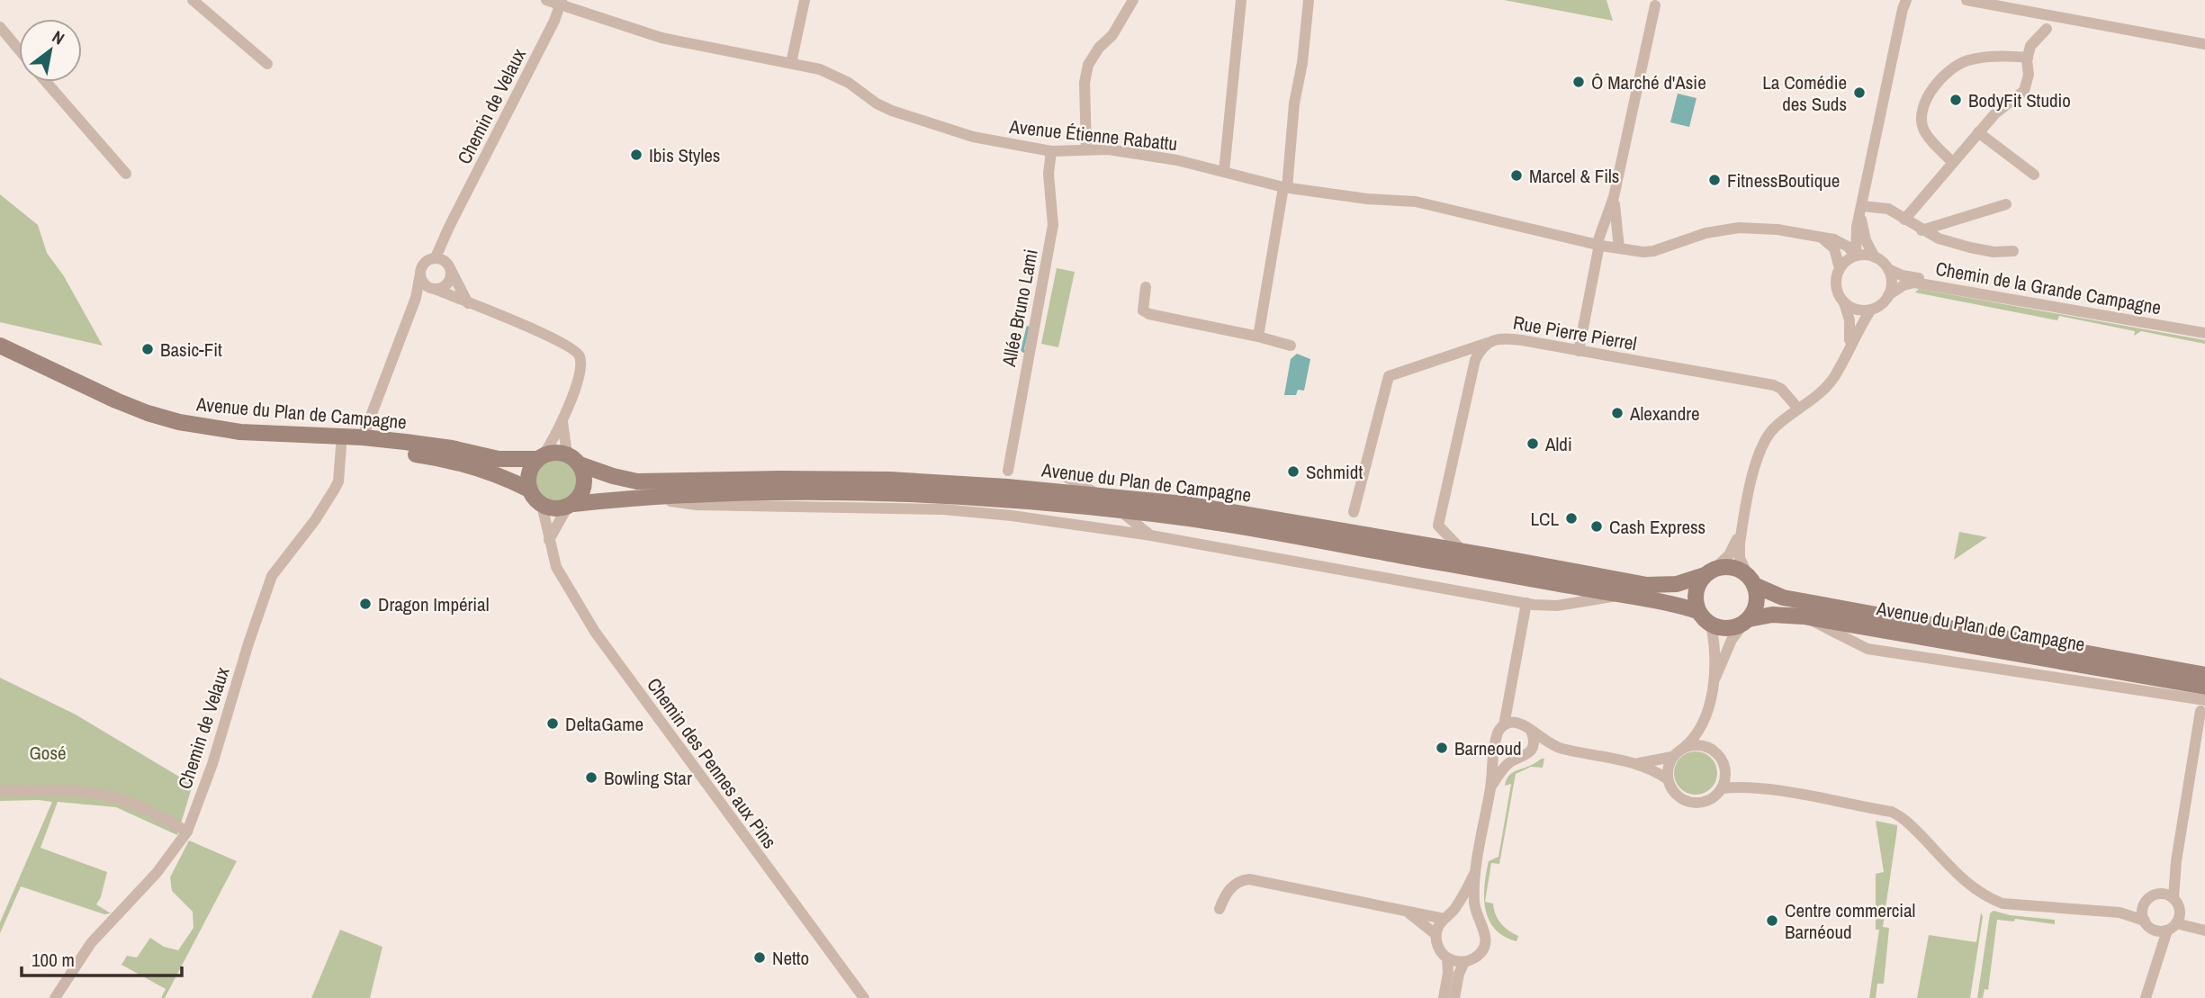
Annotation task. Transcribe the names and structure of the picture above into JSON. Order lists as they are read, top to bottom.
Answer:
{
  "streets": {
    "main road": ["Avenue du Plan de Campagne"],
    "street": [
      "Chemin de Velaux",
      "Avenue Étienne Rabattu",
      "Chemin de la Grande Campagne",
      "Allée Bruno Lami",
      "Rue Pierre Pierrel",
      "Chemin des Pennes aux Pins"
    ]
  },
  "crossings": [
    ["Chemin de Velaux", "Avenue Étienne Rabattu"],
    ["Chemin de Velaux", "Avenue du Plan de Campagne"],
    ["Avenue Étienne Rabattu", "Allée Bruno Lami"],
    ["Rue Pierre Pierrel", "Avenue du Plan de Campagne"],
    ["Avenue du Plan de Campagne", "Chemin des Pennes aux Pins"]
  ],
  "parks": ["Gosé"],
  "places": [
    "Ô Marché d'Asie",
    "La Comédie des Suds",
    "BodyFit Studio",
    "Ibis Styles",
    "Marcel & Fils",
    "FitnessBoutique",
    "Basic-Fit",
    "Alexandre",
    "Aldi",
    "Schmidt",
    "LCL",
    "Cash Express",
    "Dragon Impérial",
    "DeltaGame",
    "Barneoud",
    "Bowling Star",
    "Centre commercial Barnéoud",
    "Netto"
  ],
  "scale_bar": "100 m",
  "north": "top right"
}
